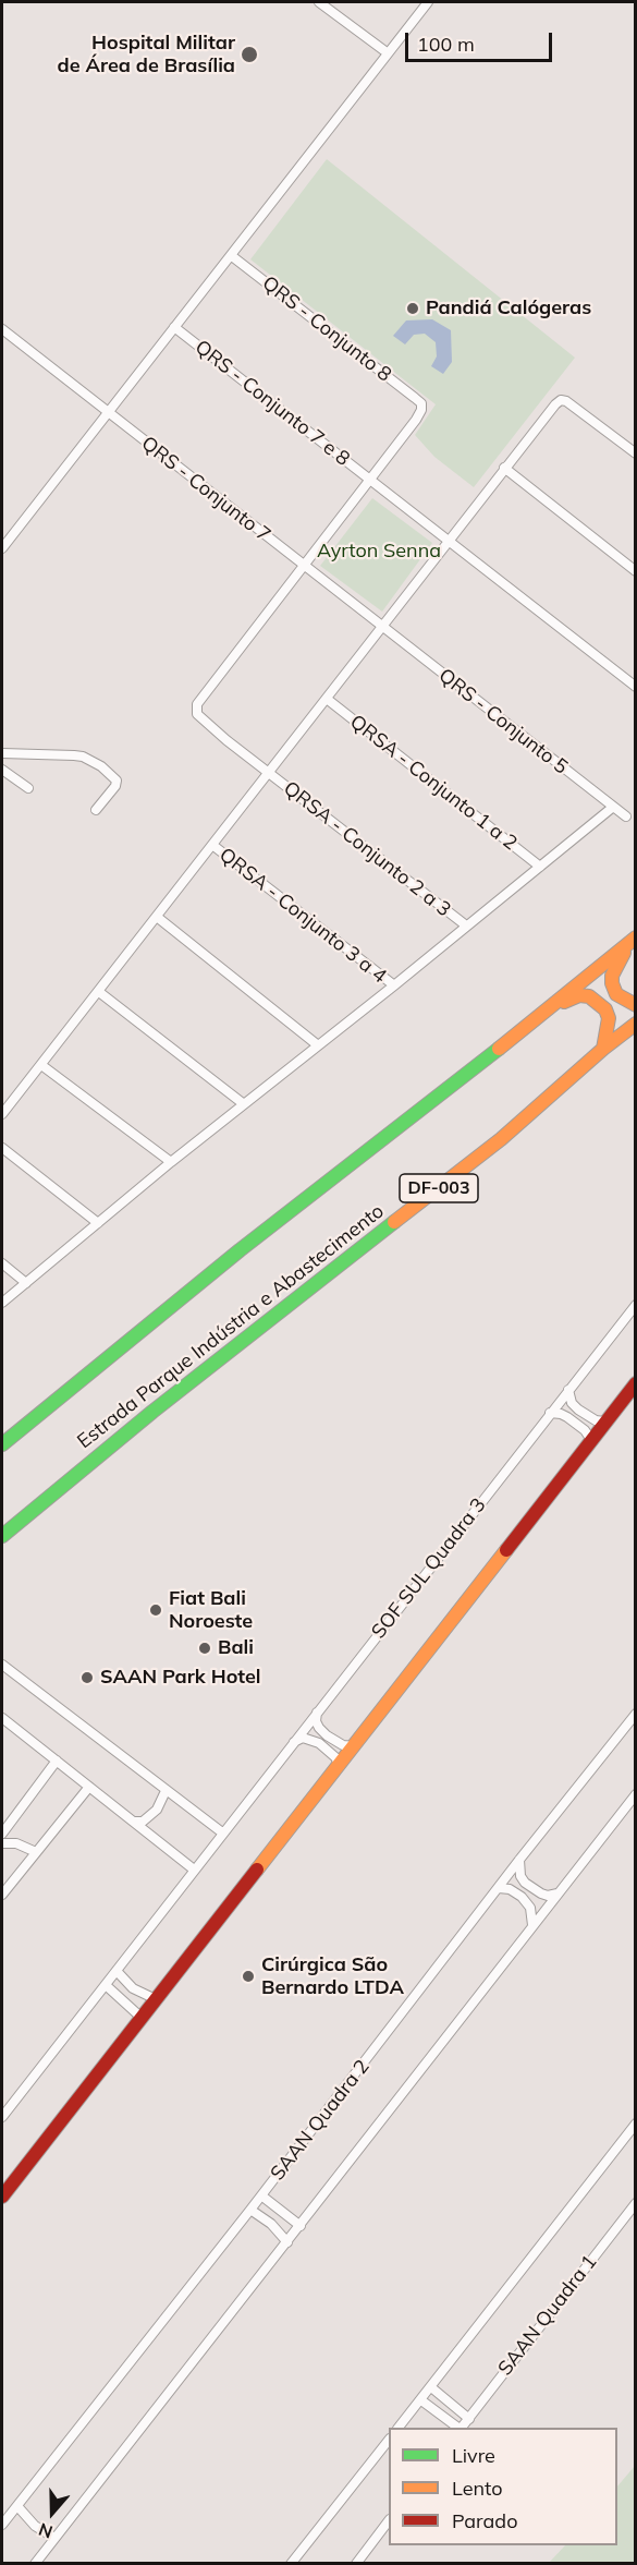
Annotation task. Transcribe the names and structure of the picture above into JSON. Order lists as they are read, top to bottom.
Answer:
{
  "streets": {
    "main road": ["DF-003", "Estrada Parque Indústria e Abastecimento"],
    "street": [
      "QRS - Conjunto 8",
      "QRS - Conjunto 7 e 8",
      "QRS - Conjunto 7",
      "QRS - Conjunto 5",
      "QRSA - Conjunto 1 a 2",
      "QRSA - Conjunto 2 a 3",
      "QRSA - Conjunto 3 a 4",
      "SOF SUL Quadra 3",
      "SAAN Quadra 2",
      "SAAN Quadra 1"
    ]
  },
  "crossings": [
    ["QRS - Conjunto 8", "QRS - Conjunto 7 e 8"],
    ["QRS - Conjunto 7", "QRS - Conjunto 5"],
    ["QRS - Conjunto 7", "QRSA - Conjunto 2 a 3"]
  ],
  "parks": ["Ayrton Senna"],
  "places": [
    "Hospital Militar de Área de Brasília",
    "Pandiá Calógeras",
    "Fiat Bali Noroeste",
    "Bali",
    "SAAN Park Hotel",
    "Cirúrgica São Bernardo LTDA"
  ],
  "legend": ["Livre", "Lento", "Parado"],
  "scale_bar": "100 m",
  "north": "bottom"
}
